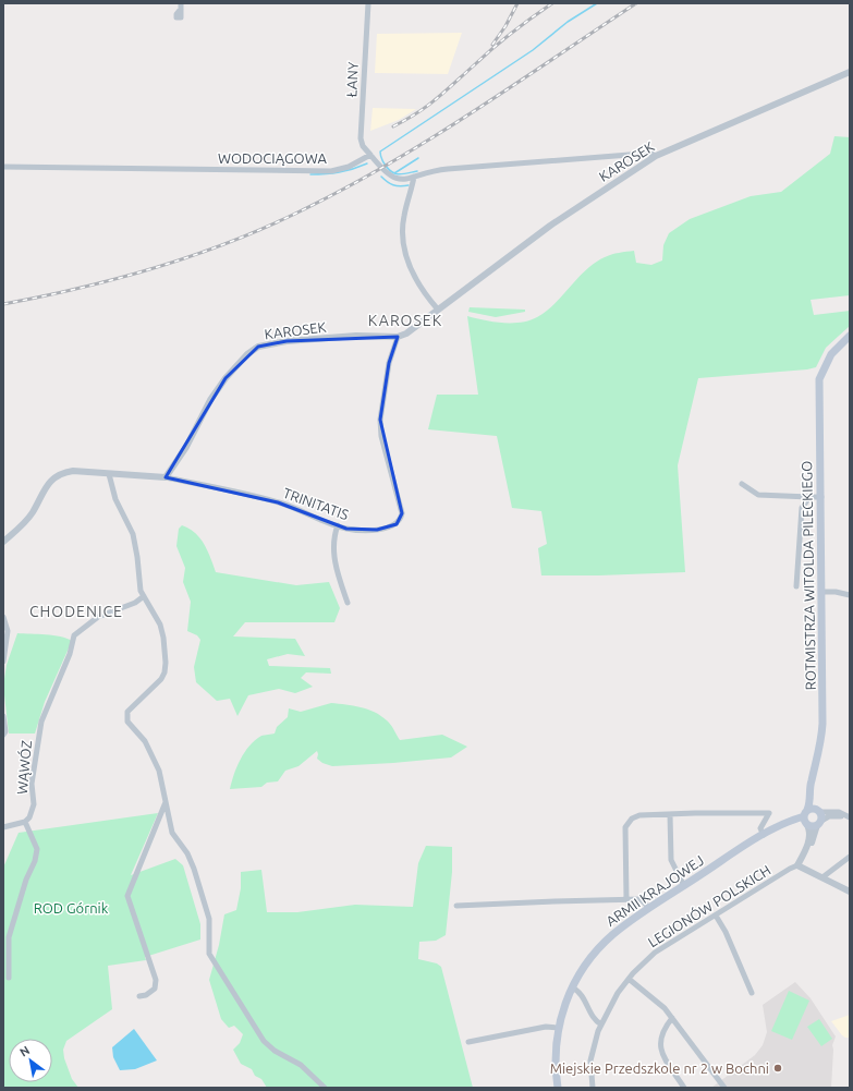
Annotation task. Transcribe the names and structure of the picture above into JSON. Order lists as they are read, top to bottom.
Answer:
{
  "streets": {
    "main road": ["ROTMISTRZA WITOLDA PILECKIEGO", "ARMII KRAJOWEJ"],
    "street": [
      "ŁANY",
      "WODOCIĄGOWA",
      "KAROSEK",
      "TRINITATIS",
      "WĄWÓZ",
      "LEGIONÓW POLSKICH"
    ]
  },
  "crossings": [
    ["ŁANY", "WODOCIĄGOWA"],
    ["KAROSEK", "TRINITATIS"],
    ["ROTMISTRZA WITOLDA PILECKIEGO", "ARMII KRAJOWEJ"]
  ],
  "districts": ["KAROSEK", "CHODENICE"],
  "parks": ["ROD Górnik"],
  "places": ["Miejskie Przedszkole nr 2 w Bochni"],
  "north": "top left"
}
